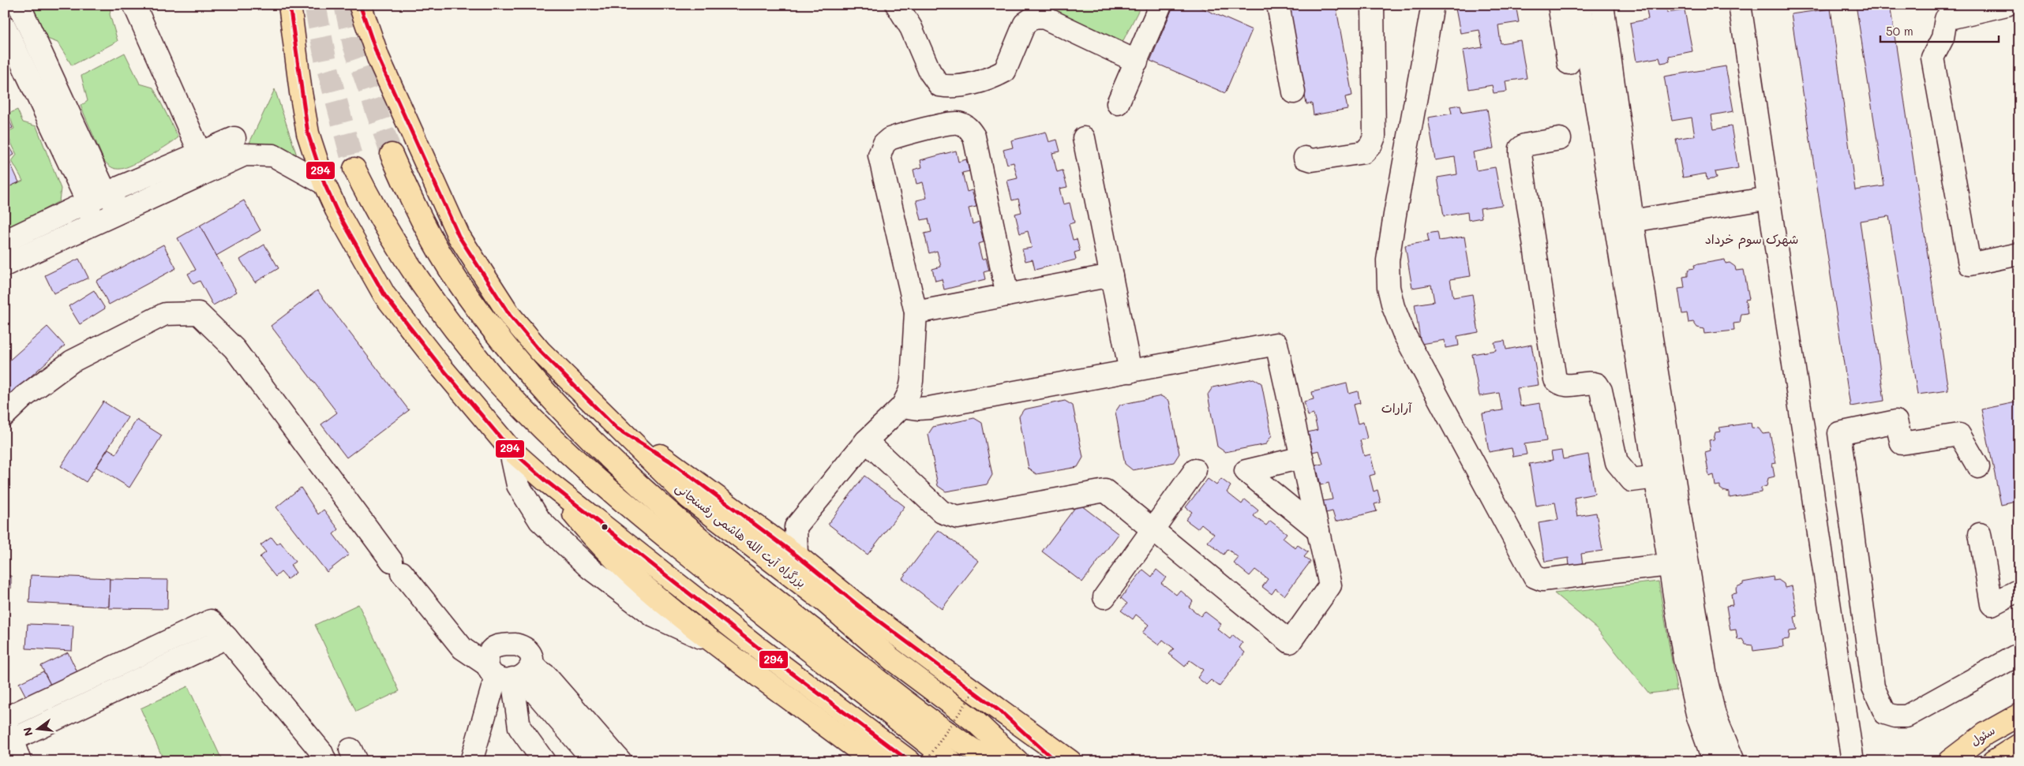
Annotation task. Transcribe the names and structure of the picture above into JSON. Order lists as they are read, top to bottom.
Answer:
{
  "streets": {
    "main road": ["بزرگراه آیت الله هاشمی رفسنجانی", "سئول"]
  },
  "districts": ["شهرک سوم خرداد", "آرارات"],
  "lines": ["transit line 294"],
  "scale_bar": "50 m",
  "north": "left"
}
